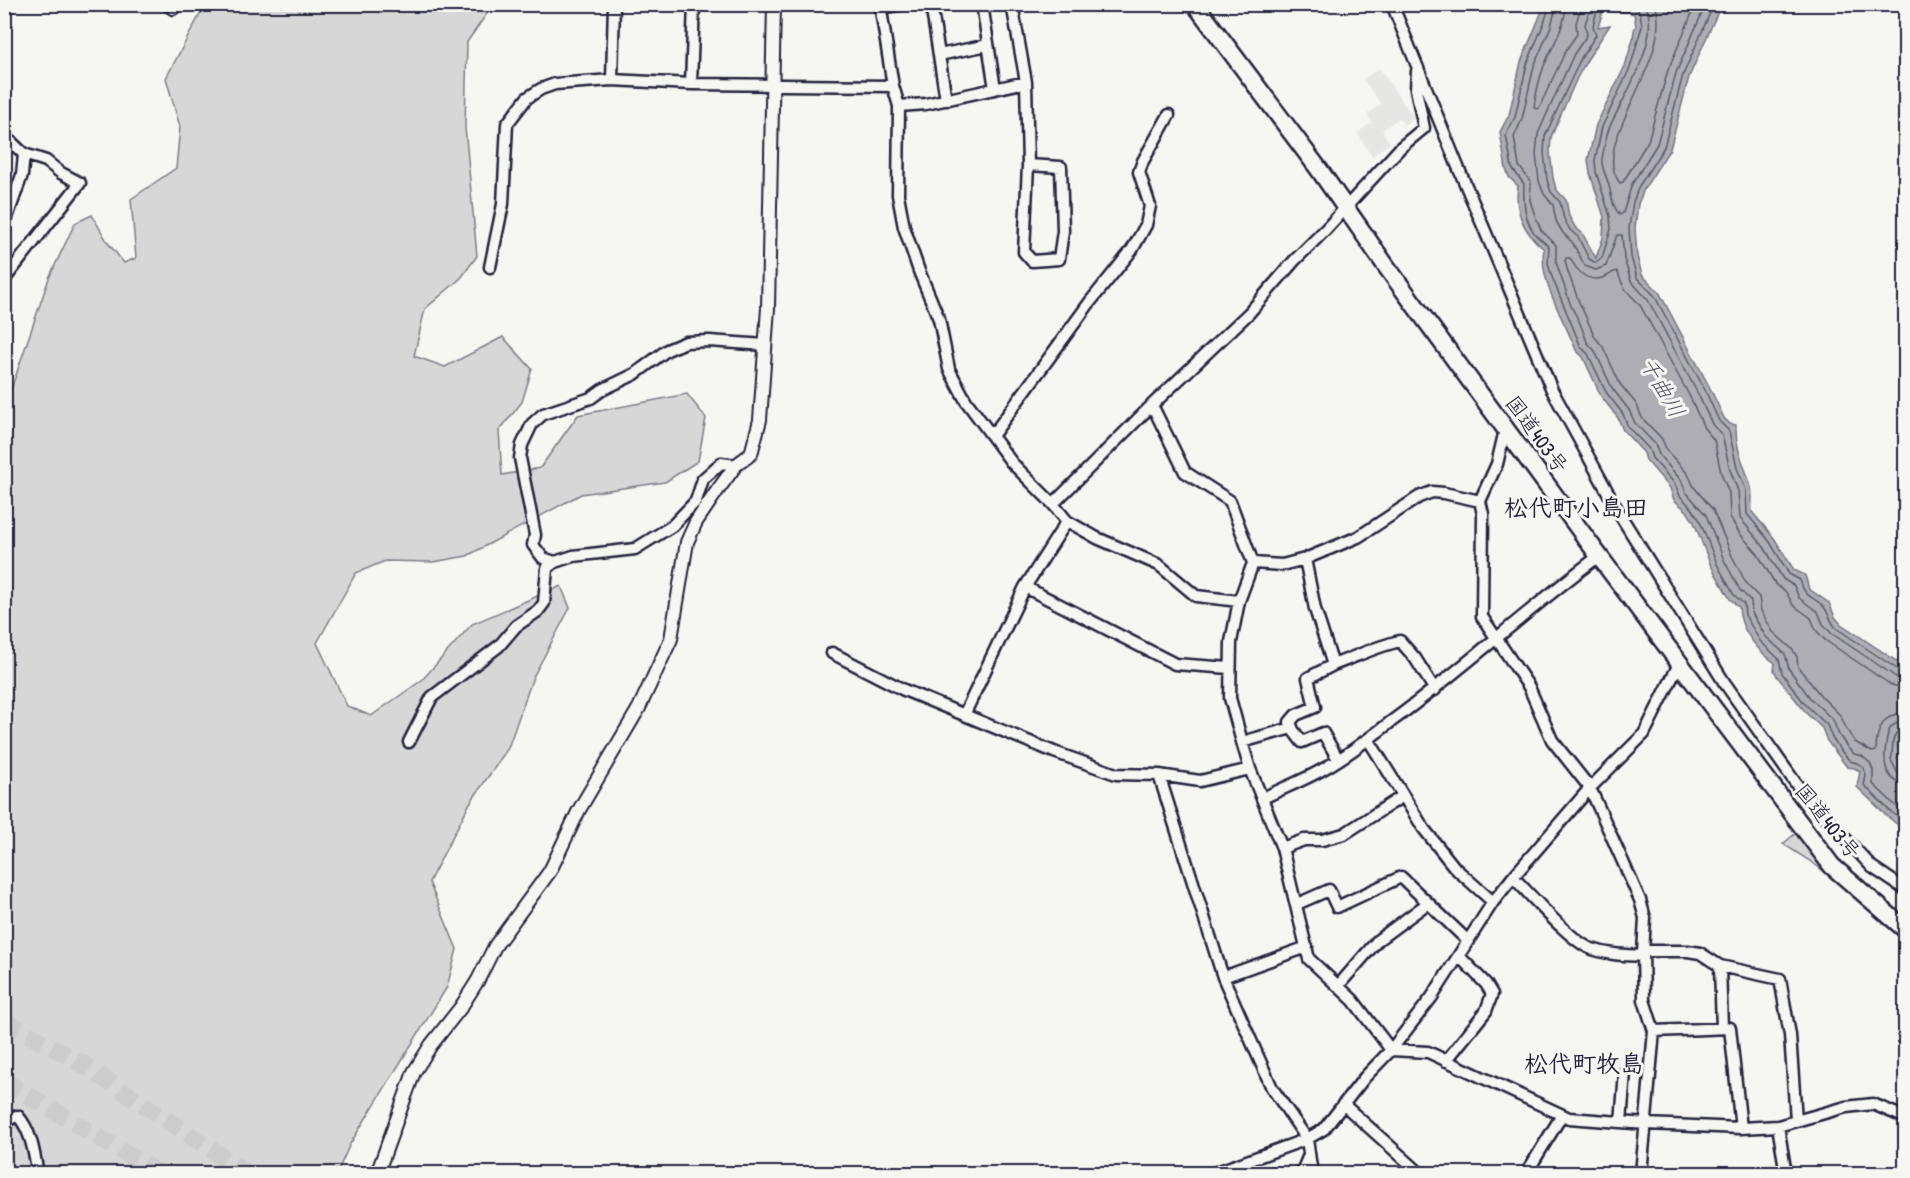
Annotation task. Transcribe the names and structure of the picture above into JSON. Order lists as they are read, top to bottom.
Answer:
{
  "streets": {
    "highway": ["国道403号"]
  },
  "districts": ["松代町小島田", "松代町牧島"],
  "water": ["千曲川"]
}
